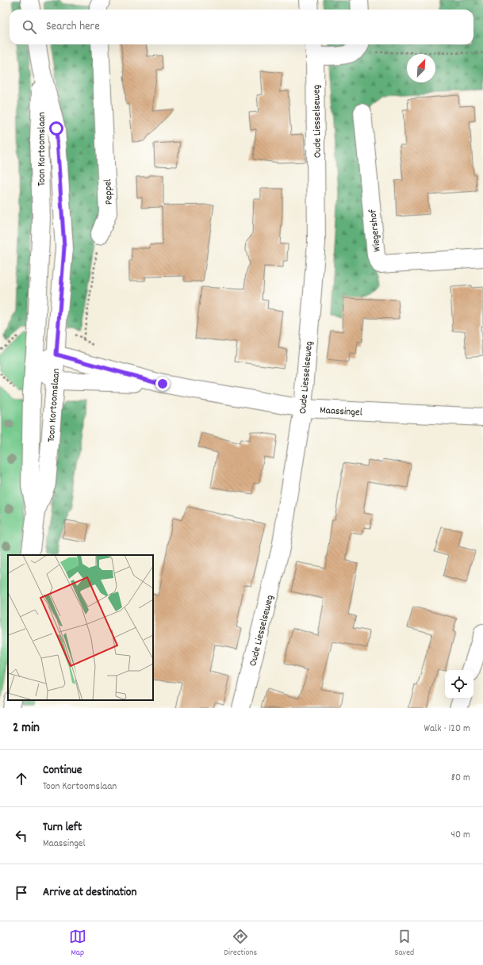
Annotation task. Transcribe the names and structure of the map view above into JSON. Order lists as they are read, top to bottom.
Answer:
{
  "streets": {
    "street": [
      "Oude Liesselseweg",
      "Toon Kortoomslaan",
      "Peppel",
      "Wiegershof",
      "Maassingel"
    ]
  },
  "crossings": [
    ["Oude Liesselseweg", "Maassingel"],
    ["Toon Kortoomslaan", "Maassingel"]
  ],
  "north": "top right",
  "page": {
    "search": "Search here",
    "heading": ["2 min", "Walk · 120 m"],
    "list": [
      ["Continue", "Toon Kortoomslaan", "80 m"],
      ["Turn left", "Maassingel", "40 m"],
      "Arrive at destination"
    ],
    "nav": ["Map", "Directions", "Saved"]
  }
}
